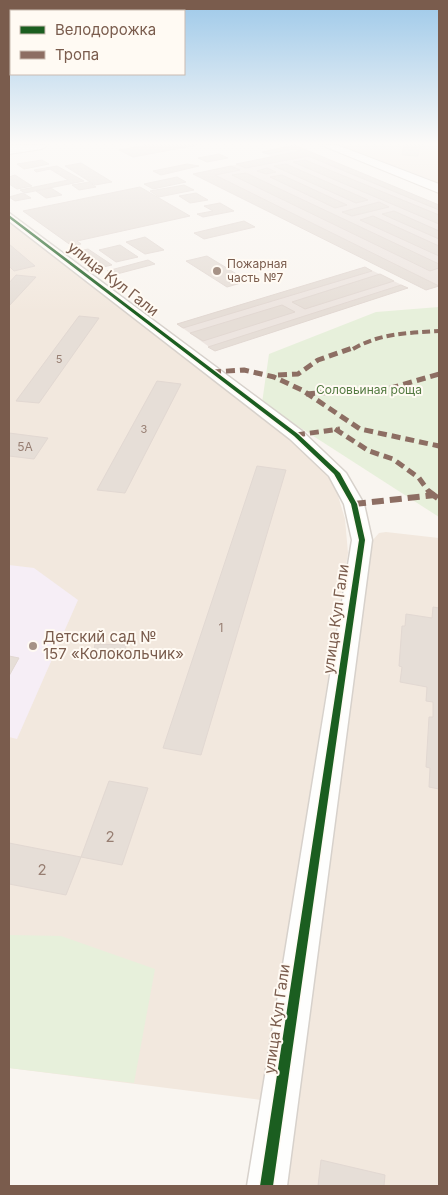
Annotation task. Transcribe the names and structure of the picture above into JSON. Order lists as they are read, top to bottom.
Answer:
{
  "streets": {
    "street": ["улица Кул Гали"]
  },
  "parks": ["Соловьиная роща"],
  "places": ["Пожарная часть №7", "Детский сад № 157 «Колокольчик»"],
  "house_numbers": [
    "5",
    "3",
    "5А",
    "1",
    "2",
    "2"
  ],
  "legend": ["Велодорожка", "Тропа"]
}
